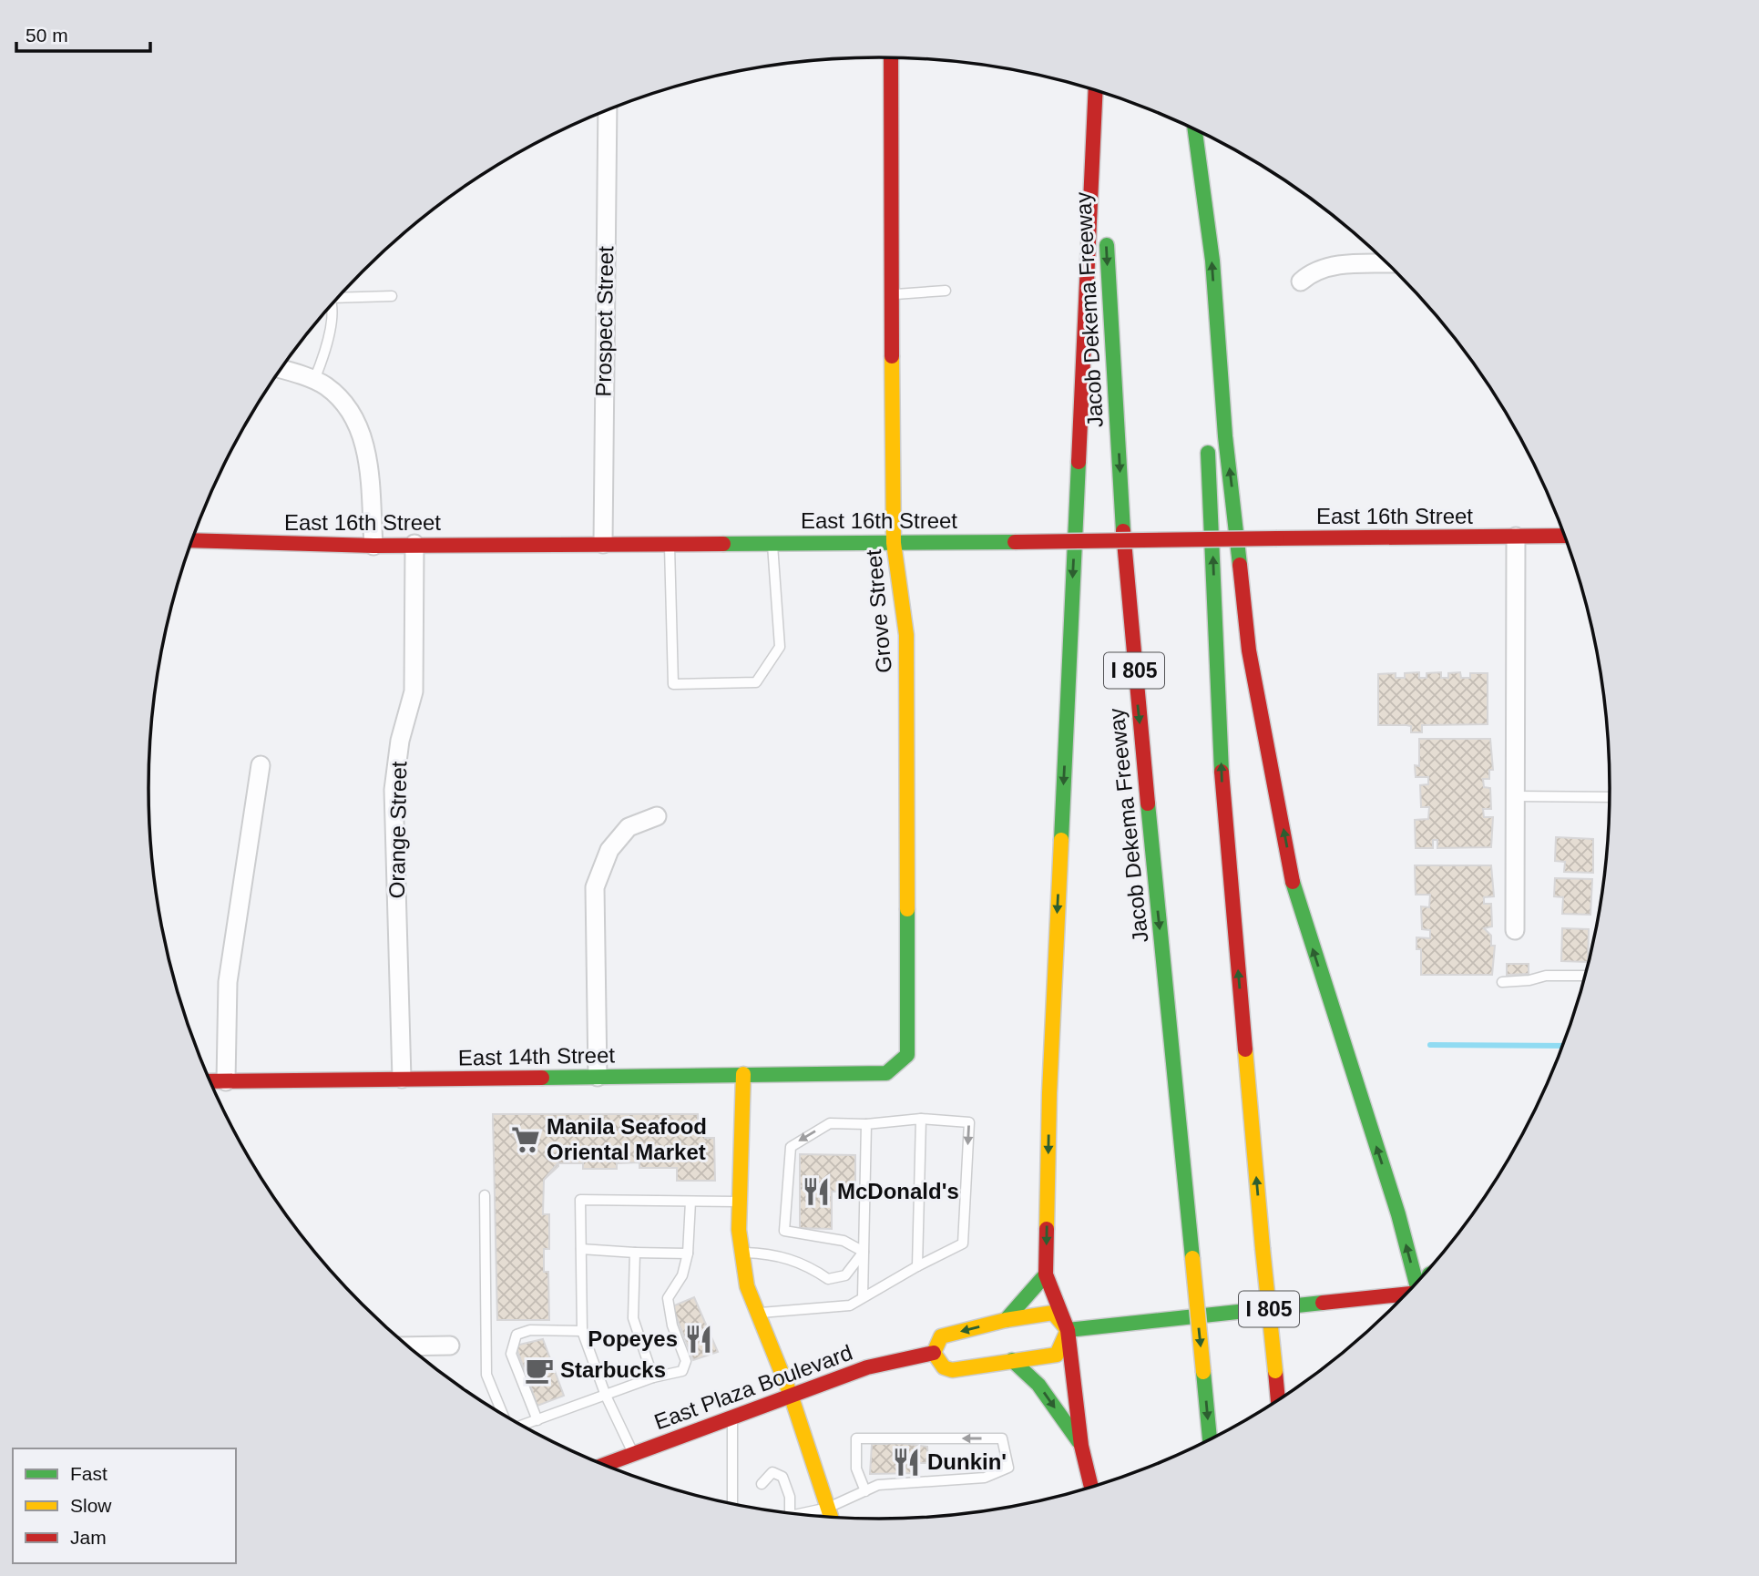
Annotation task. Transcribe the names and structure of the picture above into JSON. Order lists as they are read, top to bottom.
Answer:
{
  "streets": {
    "main road": [
      "Jacob Dekema Freeway",
      "East 16th Street",
      "Grove Street",
      "I 805",
      "East 14th Street",
      "East Plaza Boulevard"
    ],
    "street": ["Prospect Street", "Orange Street"]
  },
  "crossings": [
    ["Prospect Street", "East 16th Street"],
    ["East 16th Street", "Grove Street"],
    ["East 16th Street", "Orange Street"],
    ["Grove Street", "East 14th Street"],
    ["Orange Street", "East 14th Street"]
  ],
  "places": {
    "supermarket": ["Manila Seafood Oriental Market"],
    "restaurant": ["McDonald's", "Popeyes", "Dunkin'"],
    "cafe": ["Starbucks"]
  },
  "legend": ["Fast", "Slow", "Jam"],
  "scale_bar": "50 m"
}
